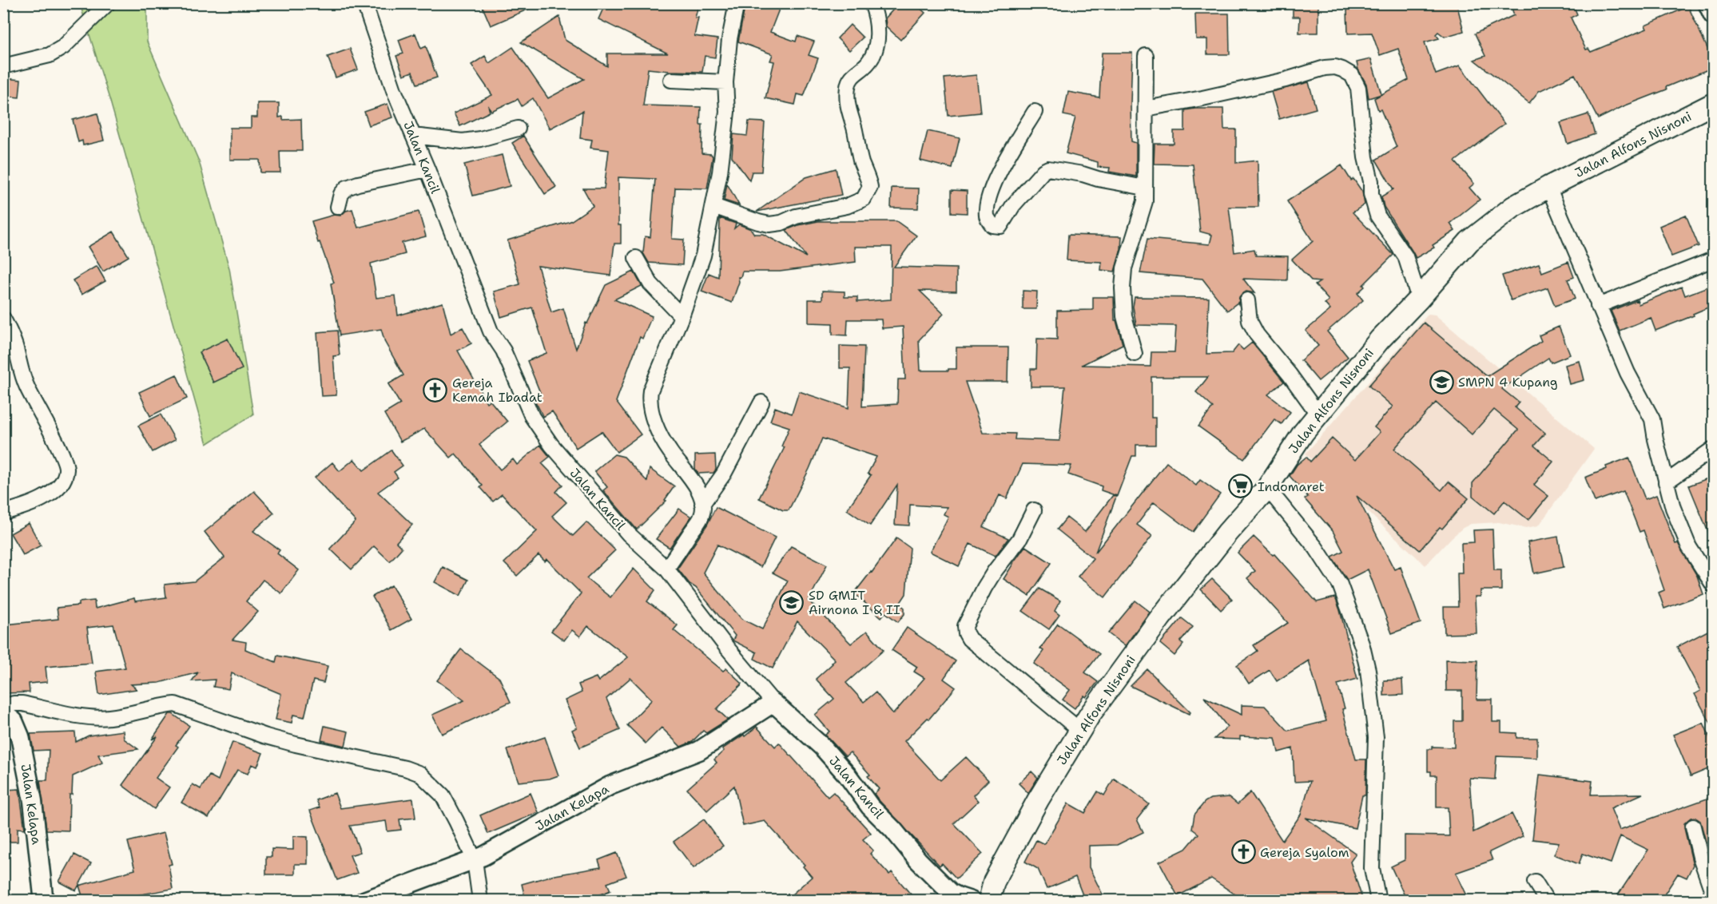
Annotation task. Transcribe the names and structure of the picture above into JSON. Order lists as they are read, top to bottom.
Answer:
{
  "streets": {
    "main road": ["Jalan Alfons Nisnoni"],
    "street": ["Jalan Kancil", "Jalan Kelapa"]
  },
  "crossings": [
    ["Jalan Alfons Nisnoni", "Jalan Kancil"],
    ["Jalan Kancil", "Jalan Kelapa"]
  ],
  "places": {
    "school or university": ["SMPN 4 Kupang", "SD GMIT Airnona I & II"],
    "church": ["Gereja Kemah Ibadat", "Gereja Syalom"],
    "supermarket": ["Indomaret"]
  }
}
